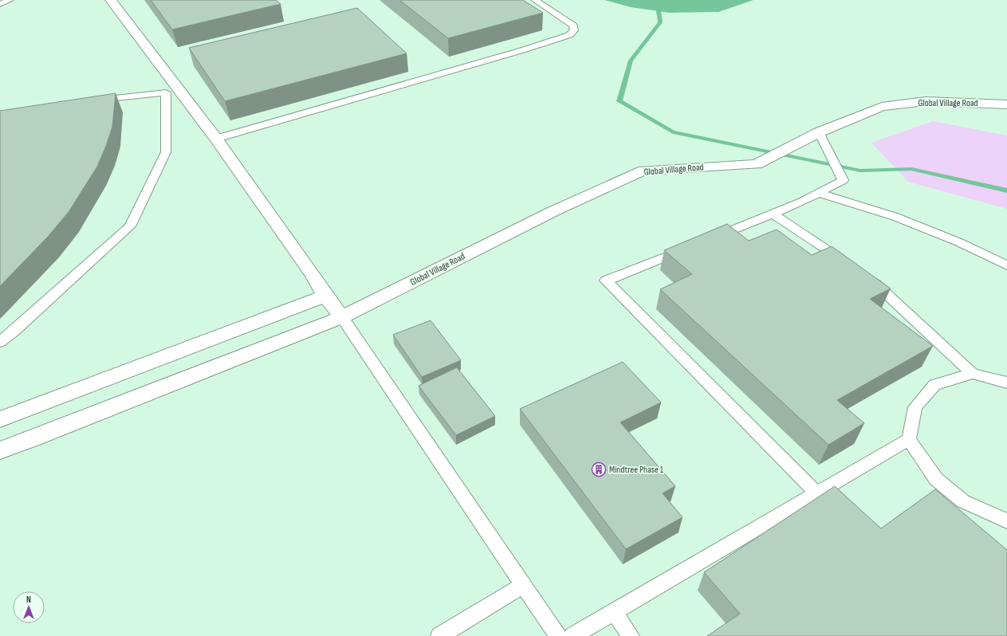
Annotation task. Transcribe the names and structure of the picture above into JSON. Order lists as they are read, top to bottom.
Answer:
{
  "streets": {
    "street": ["Global Village Road"]
  },
  "places": {
    "building": ["Mindtree Phase 1"]
  },
  "north": "top"
}
